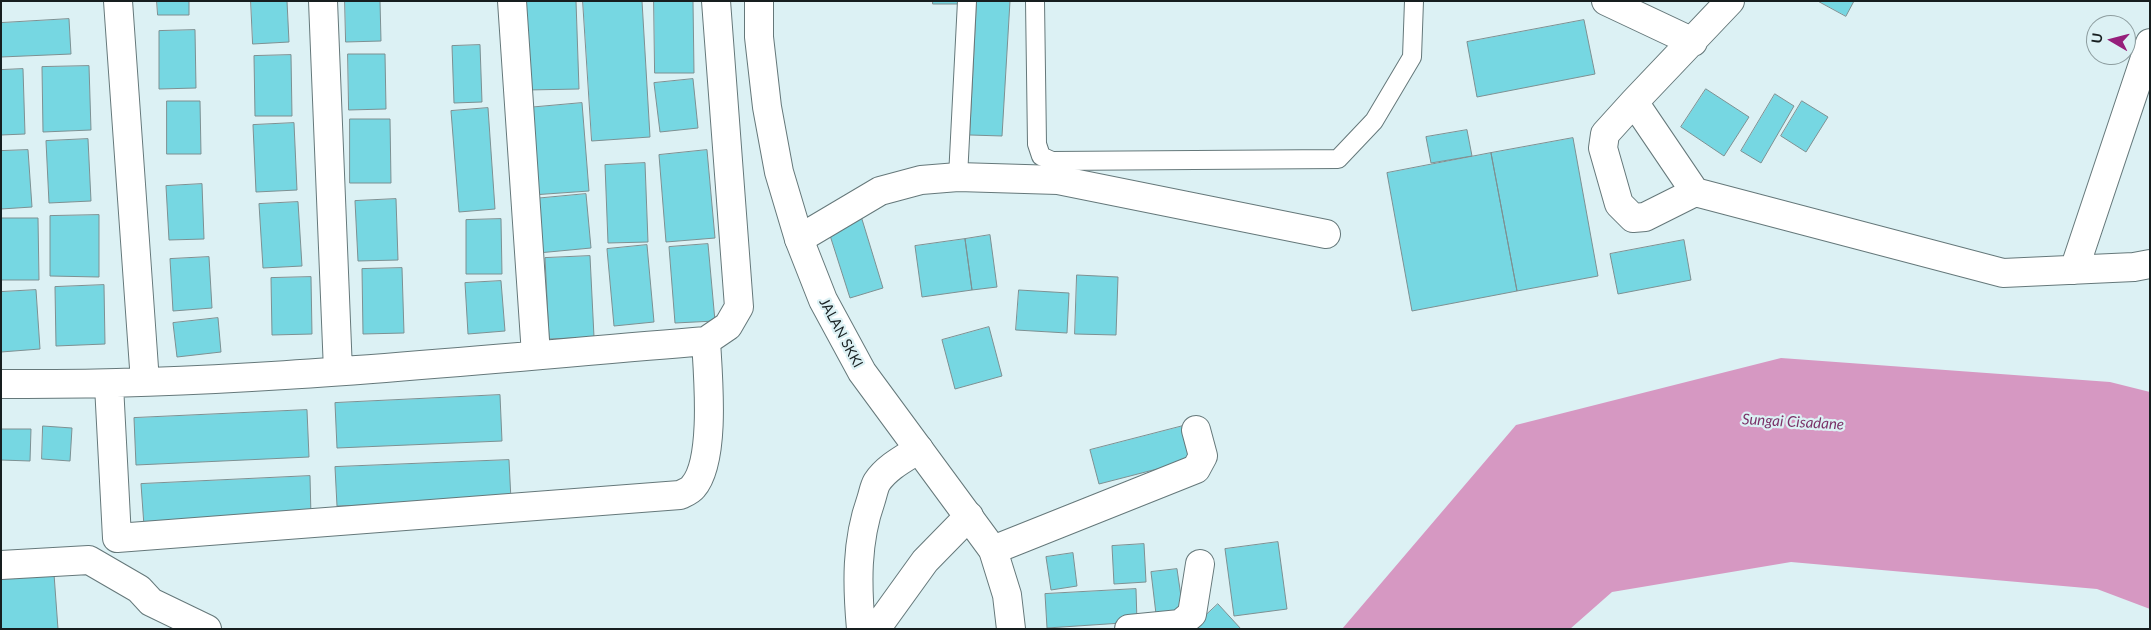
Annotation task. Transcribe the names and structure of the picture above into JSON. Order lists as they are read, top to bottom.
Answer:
{
  "streets": {
    "street": ["JALAN SKKI"]
  },
  "water": ["Sungai Cisadane"],
  "north": "left"
}
